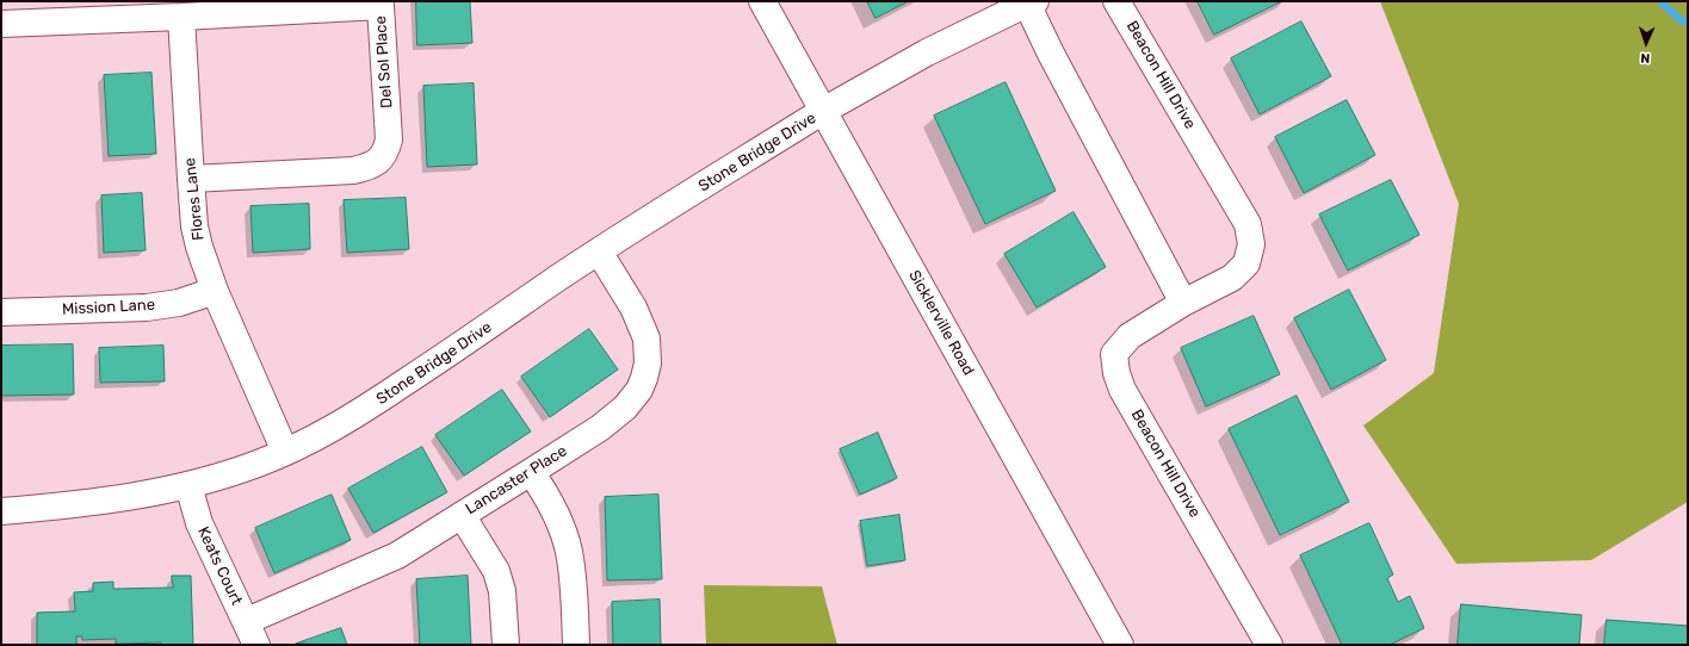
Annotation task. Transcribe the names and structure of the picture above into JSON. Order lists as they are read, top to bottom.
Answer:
{
  "streets": {
    "street": [
      "Del Sol Place",
      "Beacon Hill Drive",
      "Stone Bridge Drive",
      "Flores Lane",
      "Mission Lane",
      "Sicklerville Road",
      "Lancaster Place",
      "Keats Court"
    ]
  },
  "crossings": [
    ["Del Sol Place", "Flores Lane"],
    ["Stone Bridge Drive", "Flores Lane"],
    ["Stone Bridge Drive", "Sicklerville Road"],
    ["Stone Bridge Drive", "Lancaster Place"],
    ["Stone Bridge Drive", "Keats Court"],
    ["Flores Lane", "Mission Lane"],
    ["Lancaster Place", "Keats Court"]
  ],
  "north": "bottom"
}
